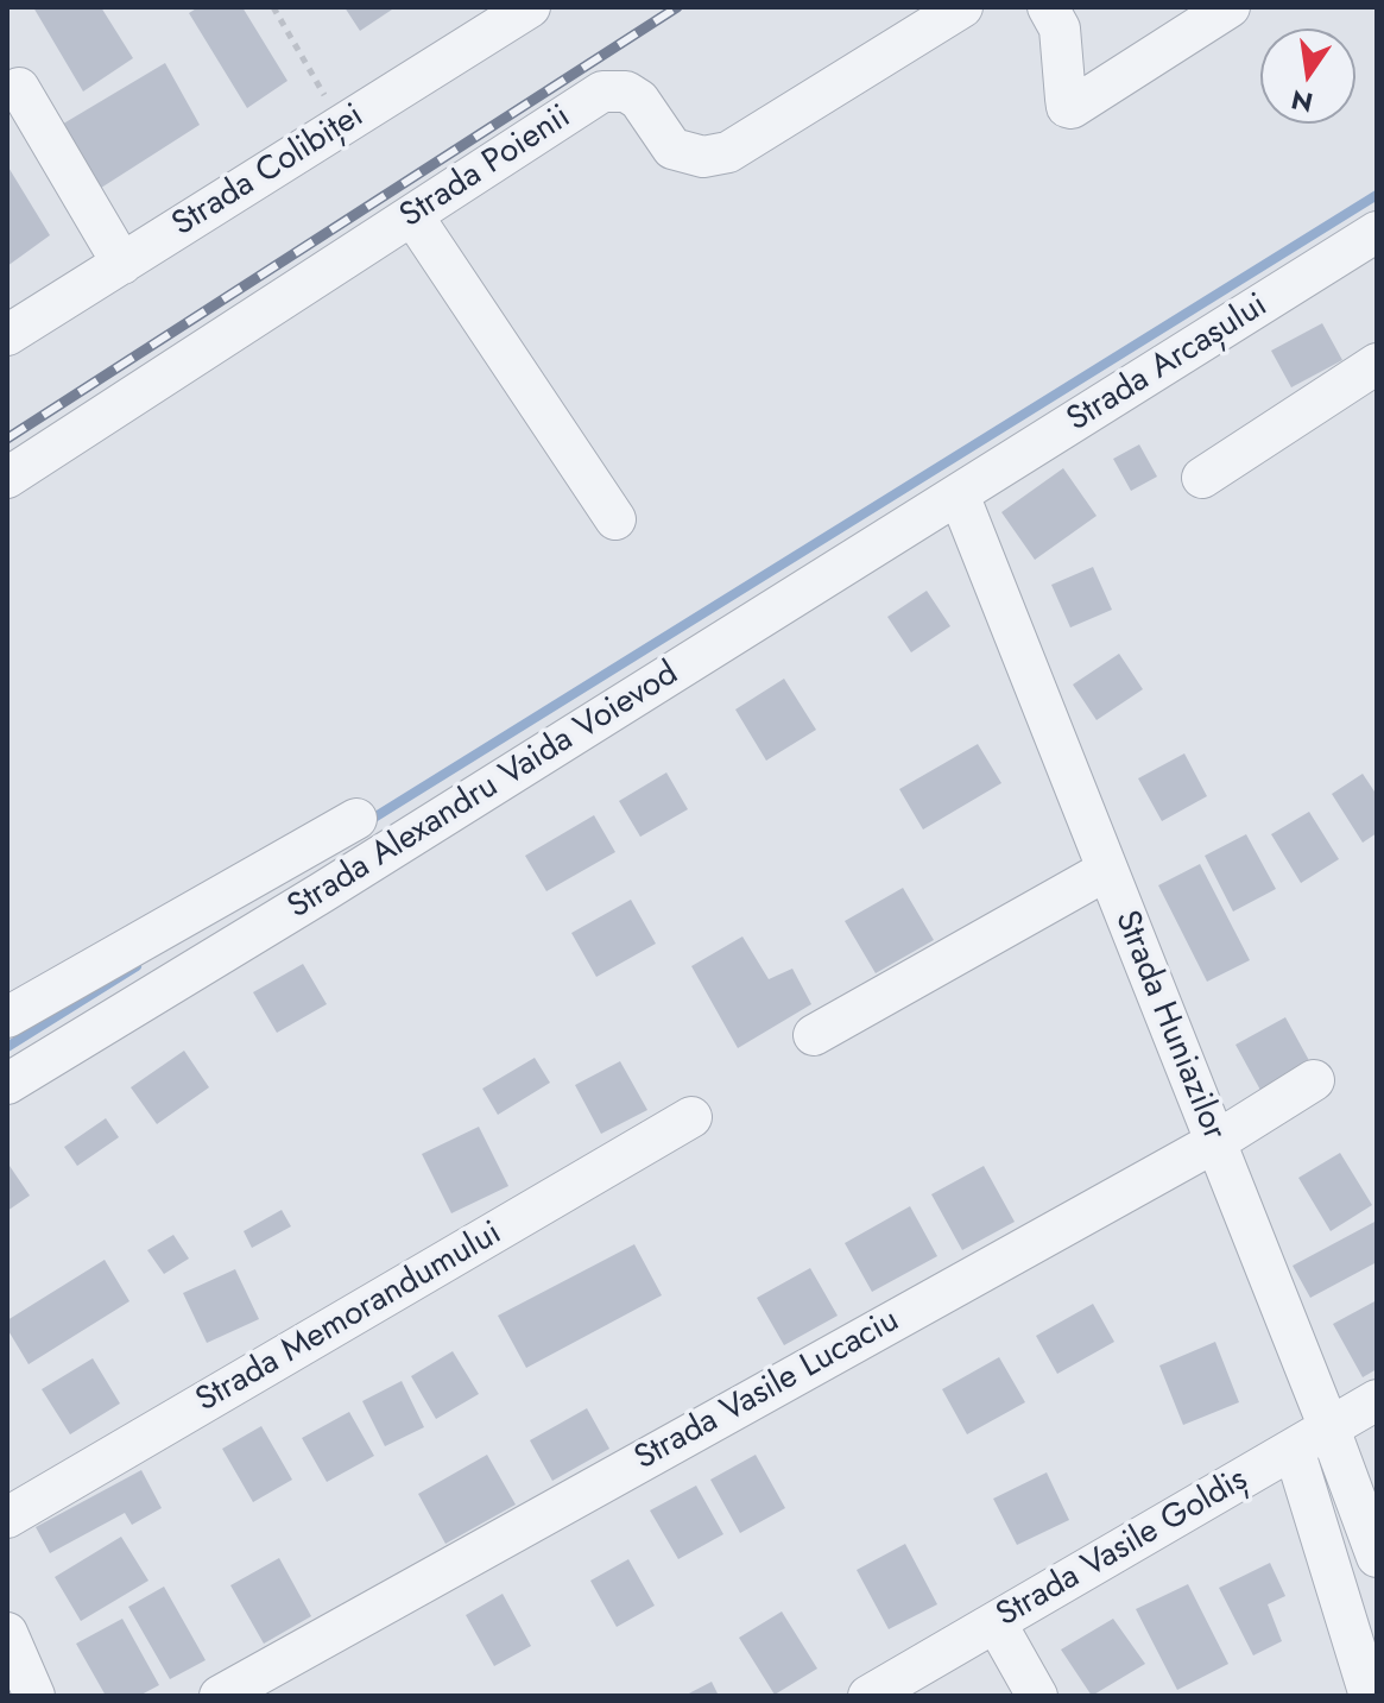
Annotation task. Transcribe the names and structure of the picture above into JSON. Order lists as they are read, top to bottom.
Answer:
{
  "streets": {
    "street": [
      "Strada Poienii",
      "Strada Colibiței",
      "Strada Arcașului",
      "Strada Alexandru Vaida Voievod",
      "Strada Huniazilor",
      "Strada Memorandumului",
      "Strada Vasile Lucaciu",
      "Strada Vasile Goldiș"
    ]
  },
  "crossings": [
    ["Strada Arcașului", "Strada Alexandru Vaida Voievod"],
    ["Strada Arcașului", "Strada Huniazilor"],
    ["Strada Alexandru Vaida Voievod", "Strada Huniazilor"],
    ["Strada Huniazilor", "Strada Vasile Lucaciu"],
    ["Strada Huniazilor", "Strada Vasile Goldiș"]
  ],
  "north": "bottom"
}
